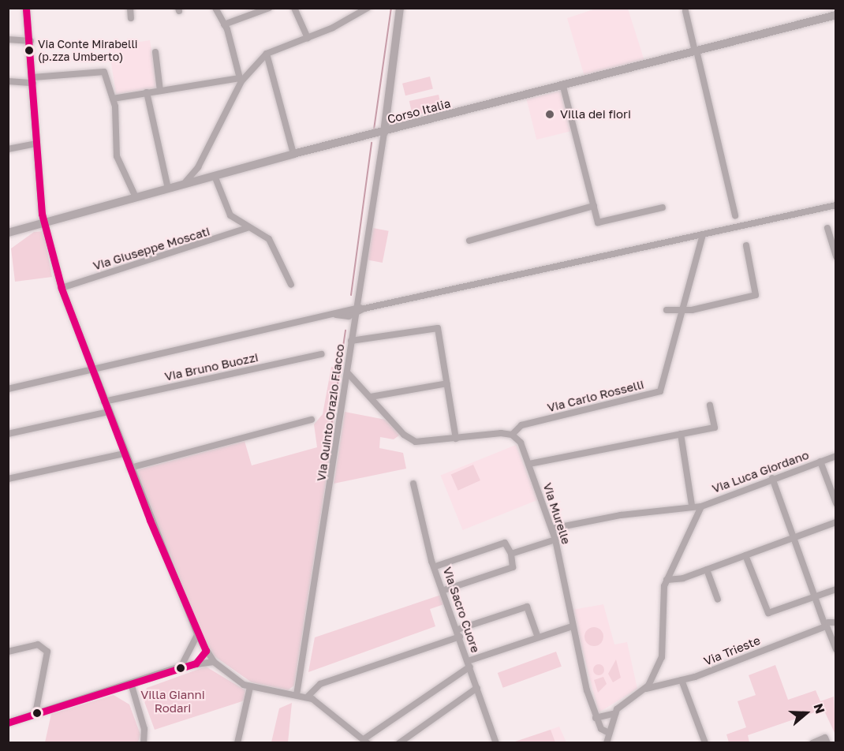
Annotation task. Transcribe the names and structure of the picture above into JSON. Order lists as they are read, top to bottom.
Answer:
{
  "streets": {
    "street": [
      "Corso Italia",
      "Via Giuseppe Moscati",
      "Via Bruno Buozzi",
      "Via Carlo Rosselli",
      "Via Quinto Orazio Flacco",
      "Via Luca Giordano",
      "Via Murelle",
      "Via Sacro Cuore",
      "Via Trieste"
    ]
  },
  "crossings": [
    ["Corso Italia", "Via Quinto Orazio Flacco"],
    ["Via Carlo Rosselli", "Via Murelle"],
    ["Via Luca Giordano", "Via Trieste"]
  ],
  "parks": ["Villa Gianni Rodari"],
  "places": ["Via Conte Mirabelli (p.zza Umberto)", "Villa dei fiori"],
  "north": "right"
}
